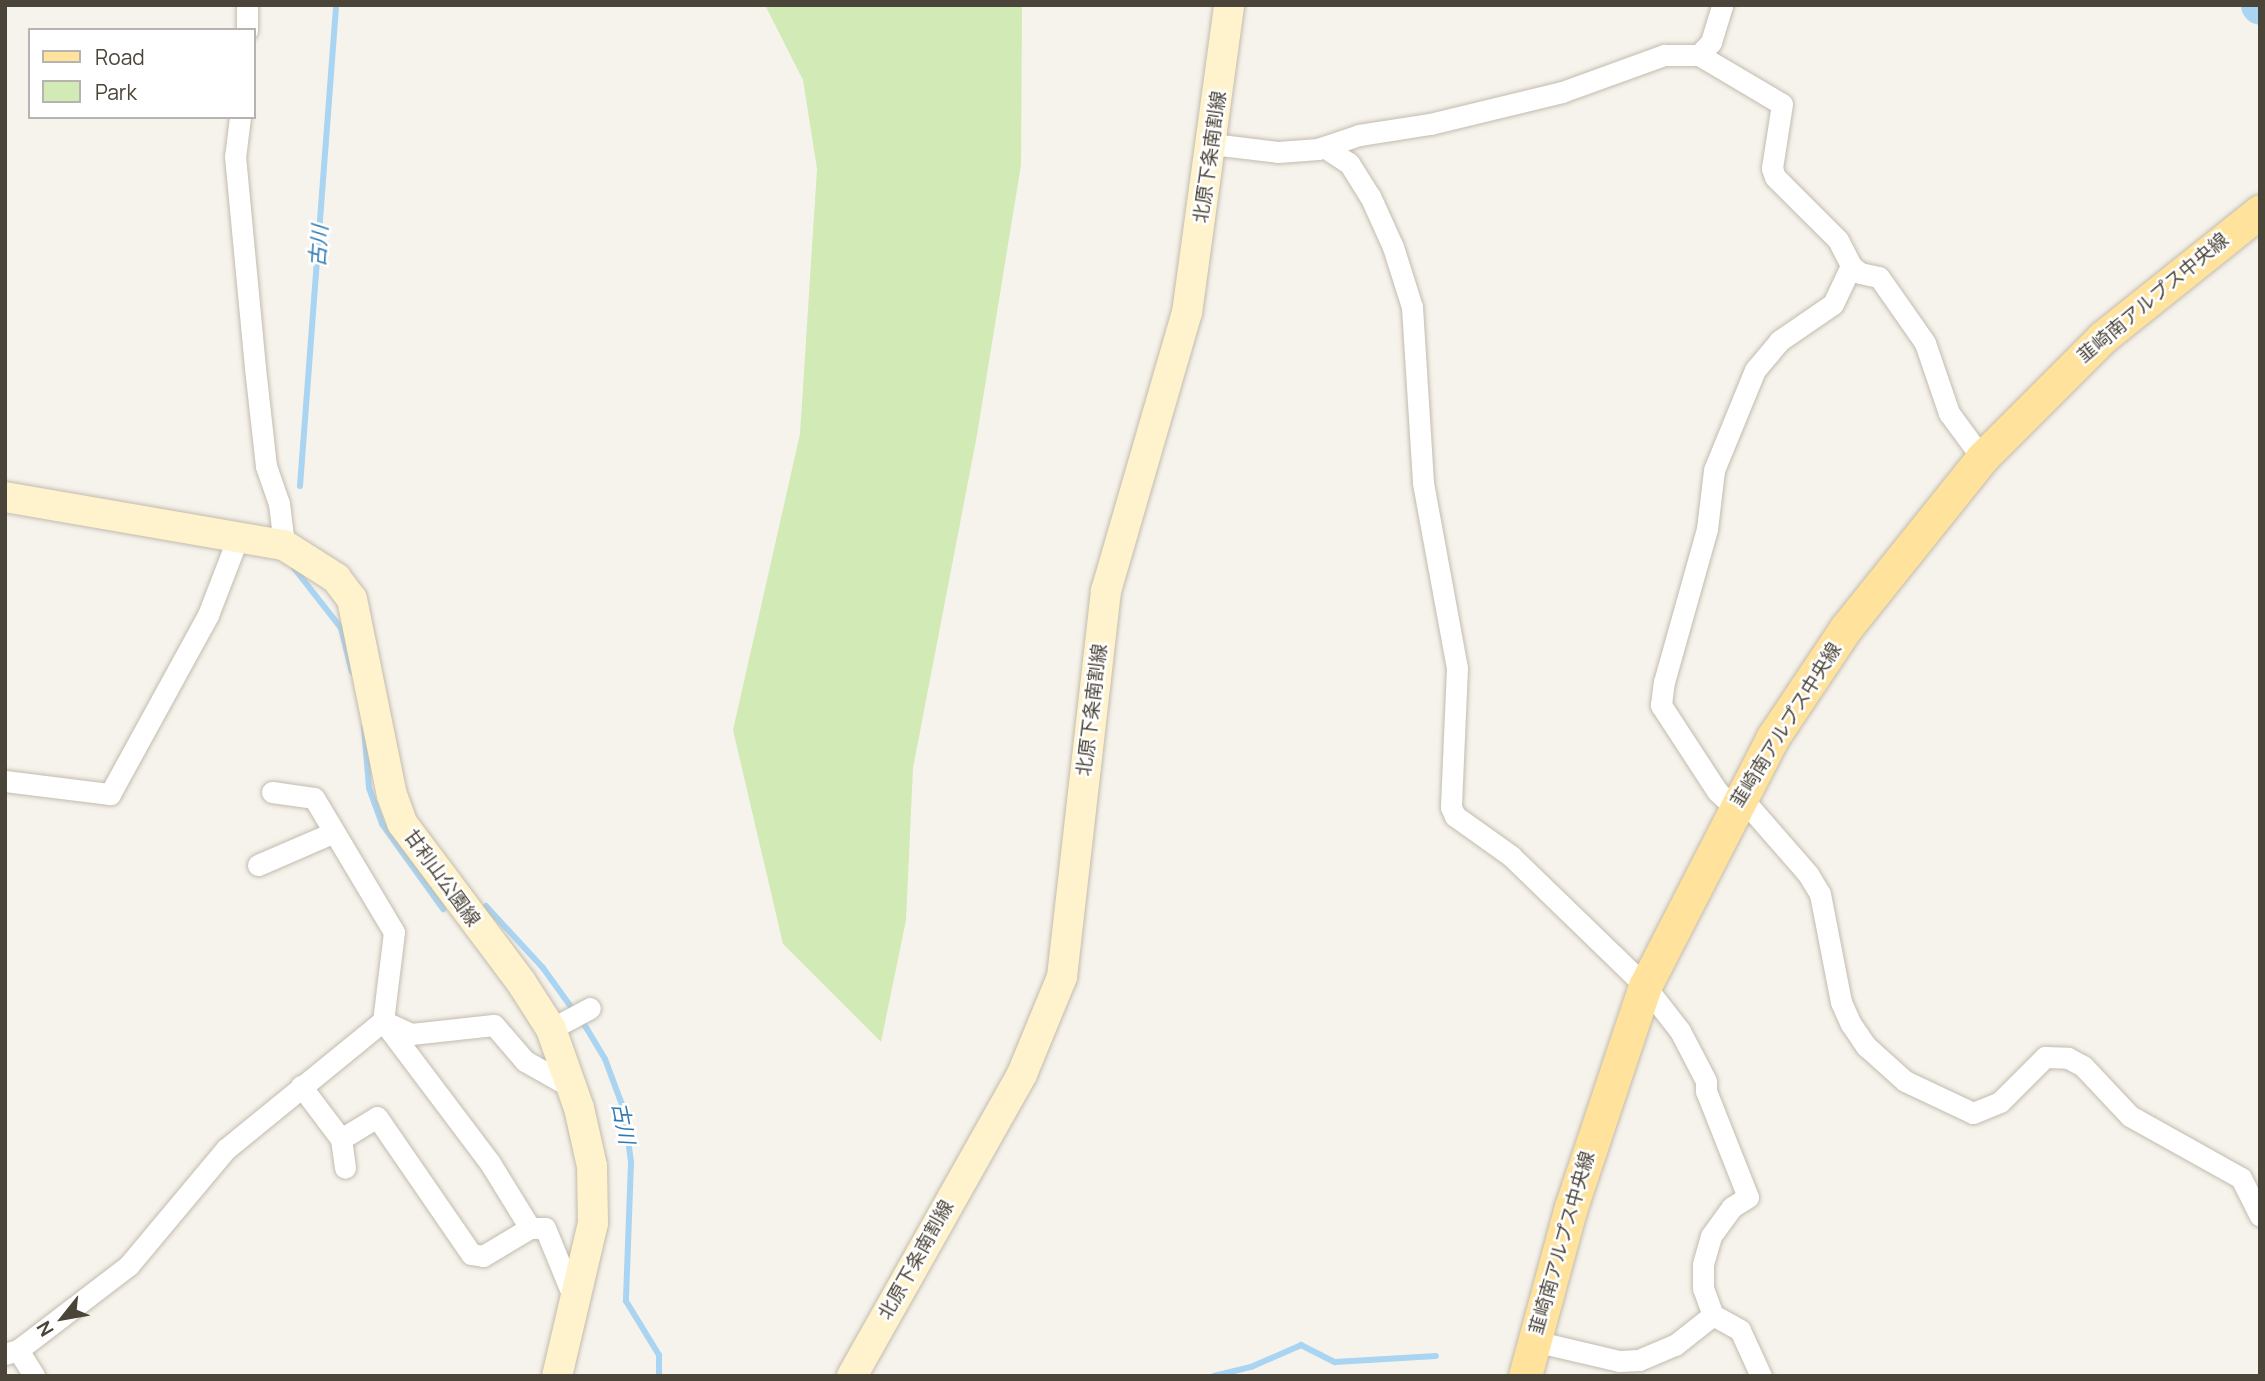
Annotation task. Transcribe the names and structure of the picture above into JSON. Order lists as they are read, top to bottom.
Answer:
{
  "streets": {
    "main road": ["北原下条南割線", "韮崎南アルプス中央線", "甘利山公園線"]
  },
  "water": ["古川"],
  "legend": ["Road", "Park"],
  "north": "bottom left"
}
